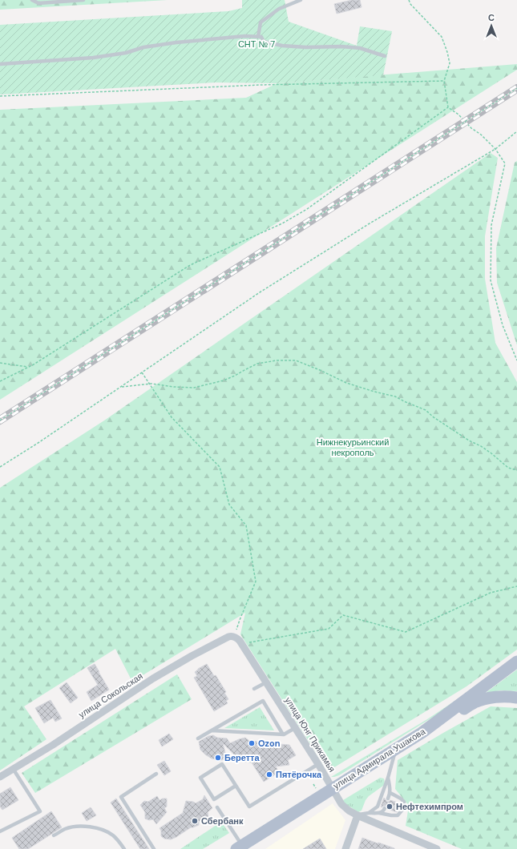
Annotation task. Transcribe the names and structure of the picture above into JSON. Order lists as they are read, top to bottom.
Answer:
{
  "streets": {
    "main road": ["улица Адмирала Ушакова"],
    "street": ["улица Сокольская", "улица Юнг Прикамья"]
  },
  "crossings": [
    ["улица Сокольская", "улица Юнг Прикамья"],
    ["улица Юнг Прикамья", "улица Адмирала Ушакова"]
  ],
  "parks": ["СНТ № 7", "Нижнекурьинский некрополь"],
  "places": [
    "Ozon",
    "Беретта",
    "Пятёрочка",
    "Нефтехимпром",
    "Сбербанк"
  ],
  "north": "top"
}
